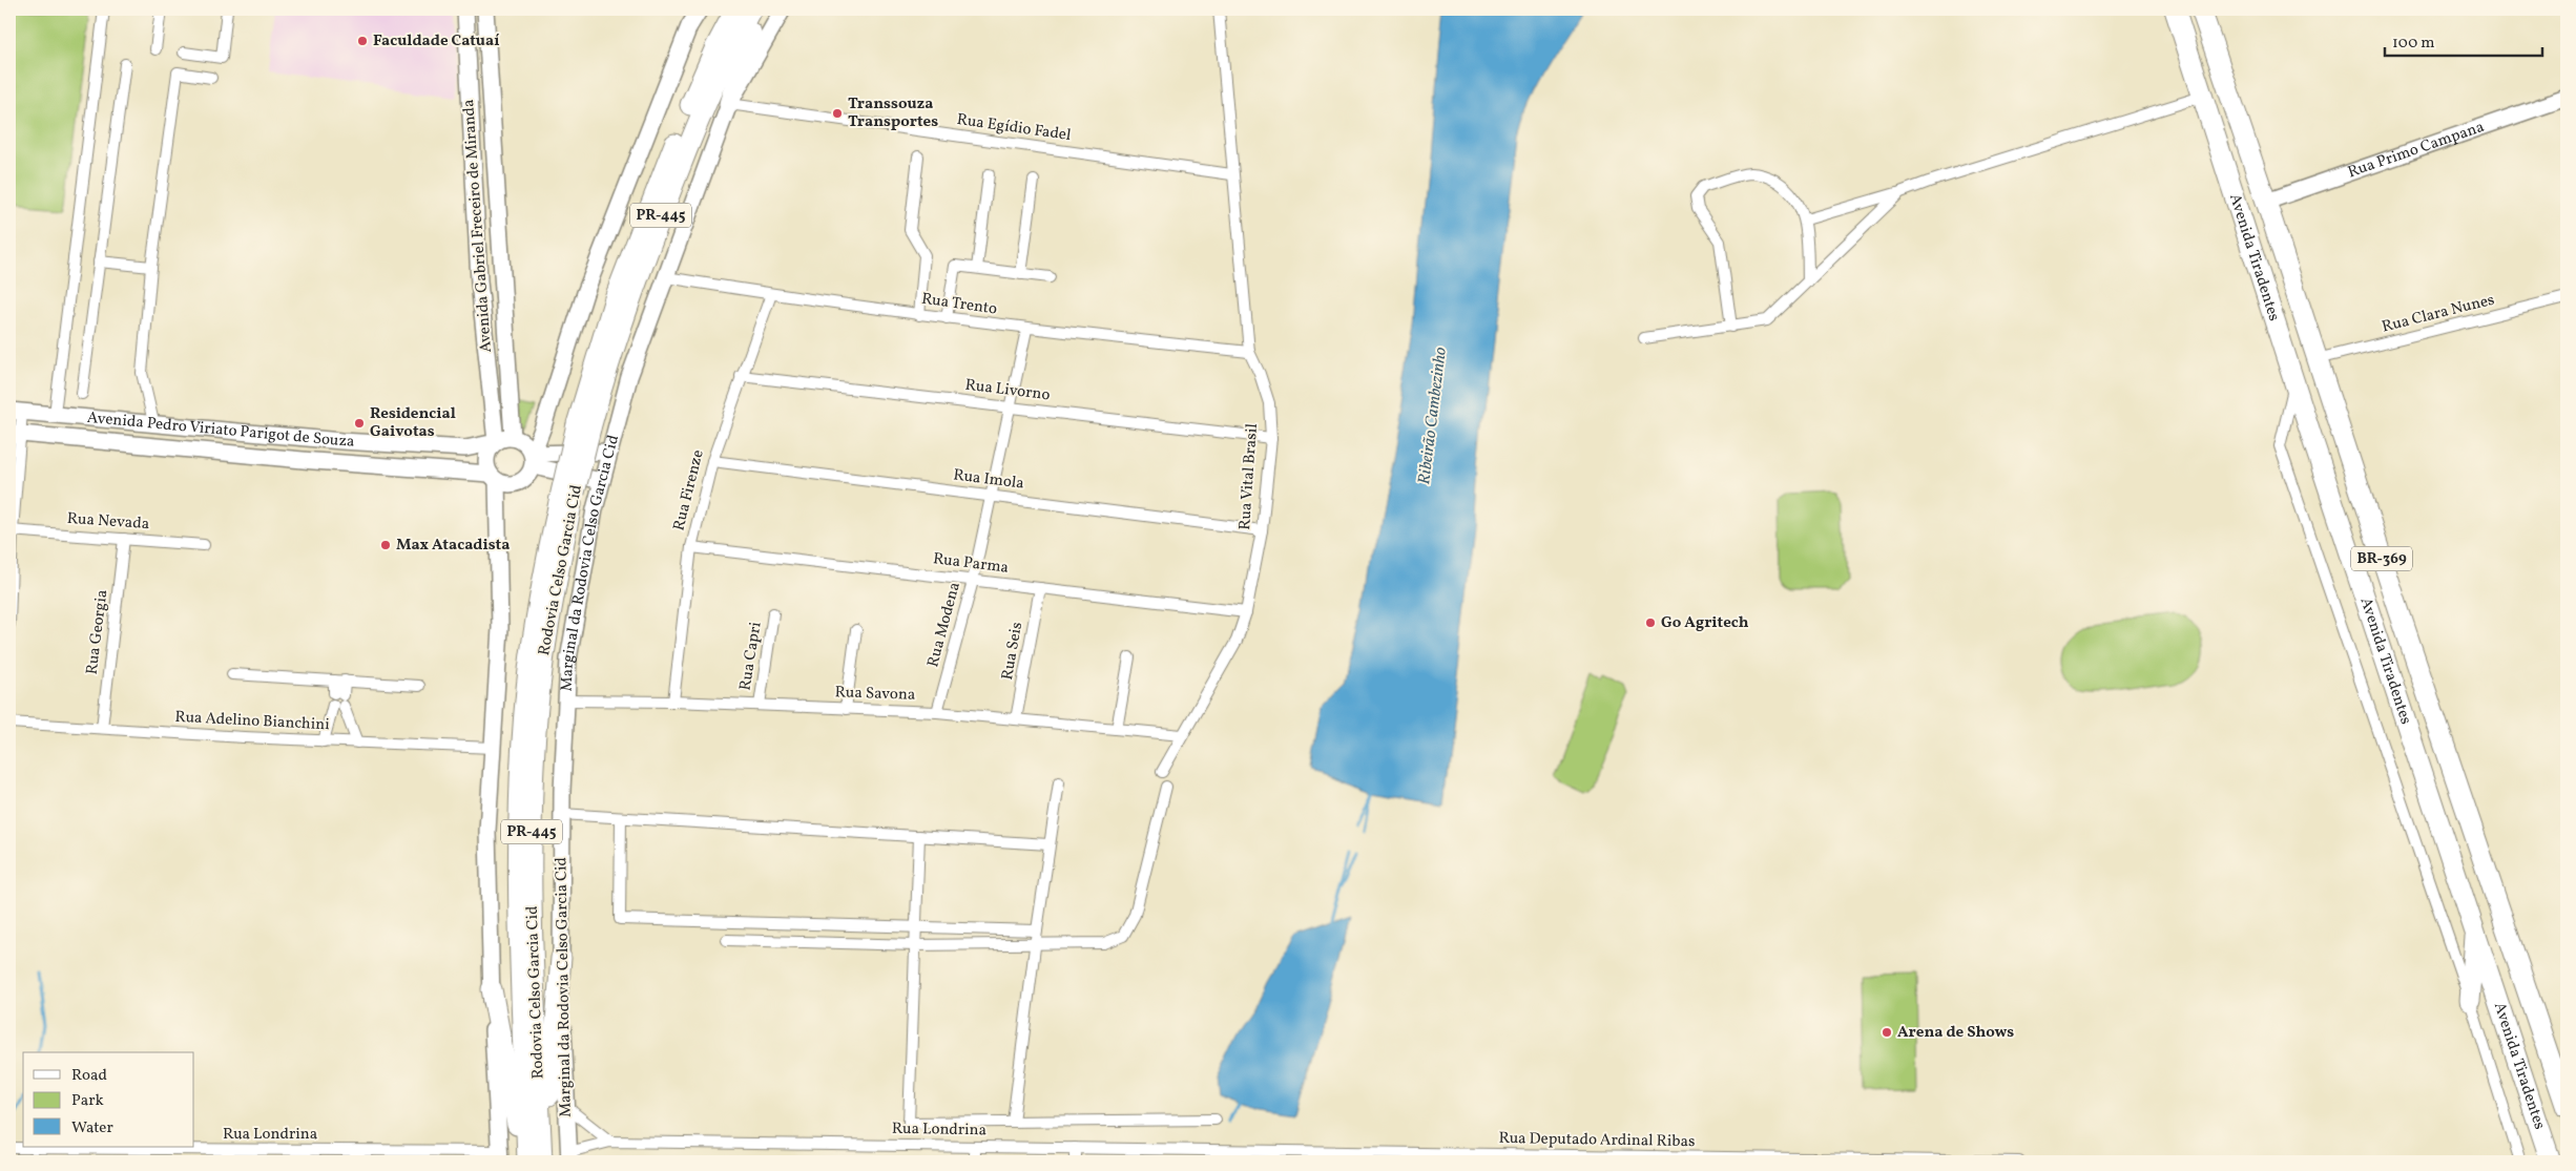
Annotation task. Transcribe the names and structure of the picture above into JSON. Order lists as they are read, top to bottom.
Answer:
{
  "streets": {
    "highway": [
      "PR-445",
      "Avenida Tiradentes",
      "BR-369",
      "Rodovia Celso Garcia Cid"
    ],
    "street": [
      "Rua Egídio Fadel",
      "Rua Primo Campana",
      "Avenida Gabriel Freceiro de Miranda",
      "Rua Trento",
      "Rua Clara Nunes",
      "Rua Livorno",
      "Avenida Pedro Viriato Parigot de Souza",
      "Rua Vital Brasil",
      "Rua Imola",
      "Rua Firenze",
      "Rua Nevada",
      "Marginal da Rodovia Celso Garcia Cid",
      "Rua Parma",
      "Rua Modena",
      "Rua Georgia",
      "Rua Seis",
      "Rua Capri",
      "Rua Savona",
      "Rua Adelino Bianchini",
      "Rua Londrina",
      "Rua Deputado Ardinal Ribas"
    ]
  },
  "crossings": [
    ["Rua Egídio Fadel", "Rua Vital Brasil"],
    ["Rua Egídio Fadel", "Marginal da Rodovia Celso Garcia Cid"],
    ["Rua Primo Campana", "Avenida Tiradentes"],
    ["Avenida Gabriel Freceiro de Miranda", "Avenida Pedro Viriato Parigot de Souza"],
    ["Avenida Tiradentes", "Rua Clara Nunes"],
    ["Rua Trento", "Rua Vital Brasil"],
    ["Rua Trento", "Rua Firenze"],
    ["Rua Trento", "Marginal da Rodovia Celso Garcia Cid"],
    ["Rua Trento", "Rua Modena"],
    ["Rua Livorno", "Rua Vital Brasil"],
    ["Rua Livorno", "Rua Firenze"],
    ["Rua Livorno", "Rua Modena"],
    ["Rua Vital Brasil", "Rua Imola"],
    ["Rua Vital Brasil", "Rua Parma"],
    ["Rua Vital Brasil", "Rua Savona"],
    ["Rua Imola", "Rua Firenze"],
    ["Rua Imola", "Rua Modena"],
    ["Rua Firenze", "Rua Parma"],
    ["Rua Firenze", "Rua Savona"],
    ["Rua Nevada", "Rua Georgia"],
    ["Marginal da Rodovia Celso Garcia Cid", "Rua Savona"],
    ["Marginal da Rodovia Celso Garcia Cid", "Rua Londrina"],
    ["Rua Parma", "Rua Modena"],
    ["Rua Parma", "Rua Seis"],
    ["Rua Modena", "Rua Savona"],
    ["Rua Georgia", "Rua Adelino Bianchini"],
    ["Rua Seis", "Rua Savona"],
    ["Rua Capri", "Rua Savona"],
    ["Rua Londrina", "Rua Deputado Ardinal Ribas"]
  ],
  "water": ["Ribeirão Cambezinho"],
  "places": [
    "Faculdade Catuaí",
    "Transsouza Transportes",
    "Residencial Gaivotas",
    "Max Atacadista",
    "Go Agritech",
    "Arena de Shows"
  ],
  "legend": ["Road", "Park", "Water"],
  "scale_bar": "100 m"
}
